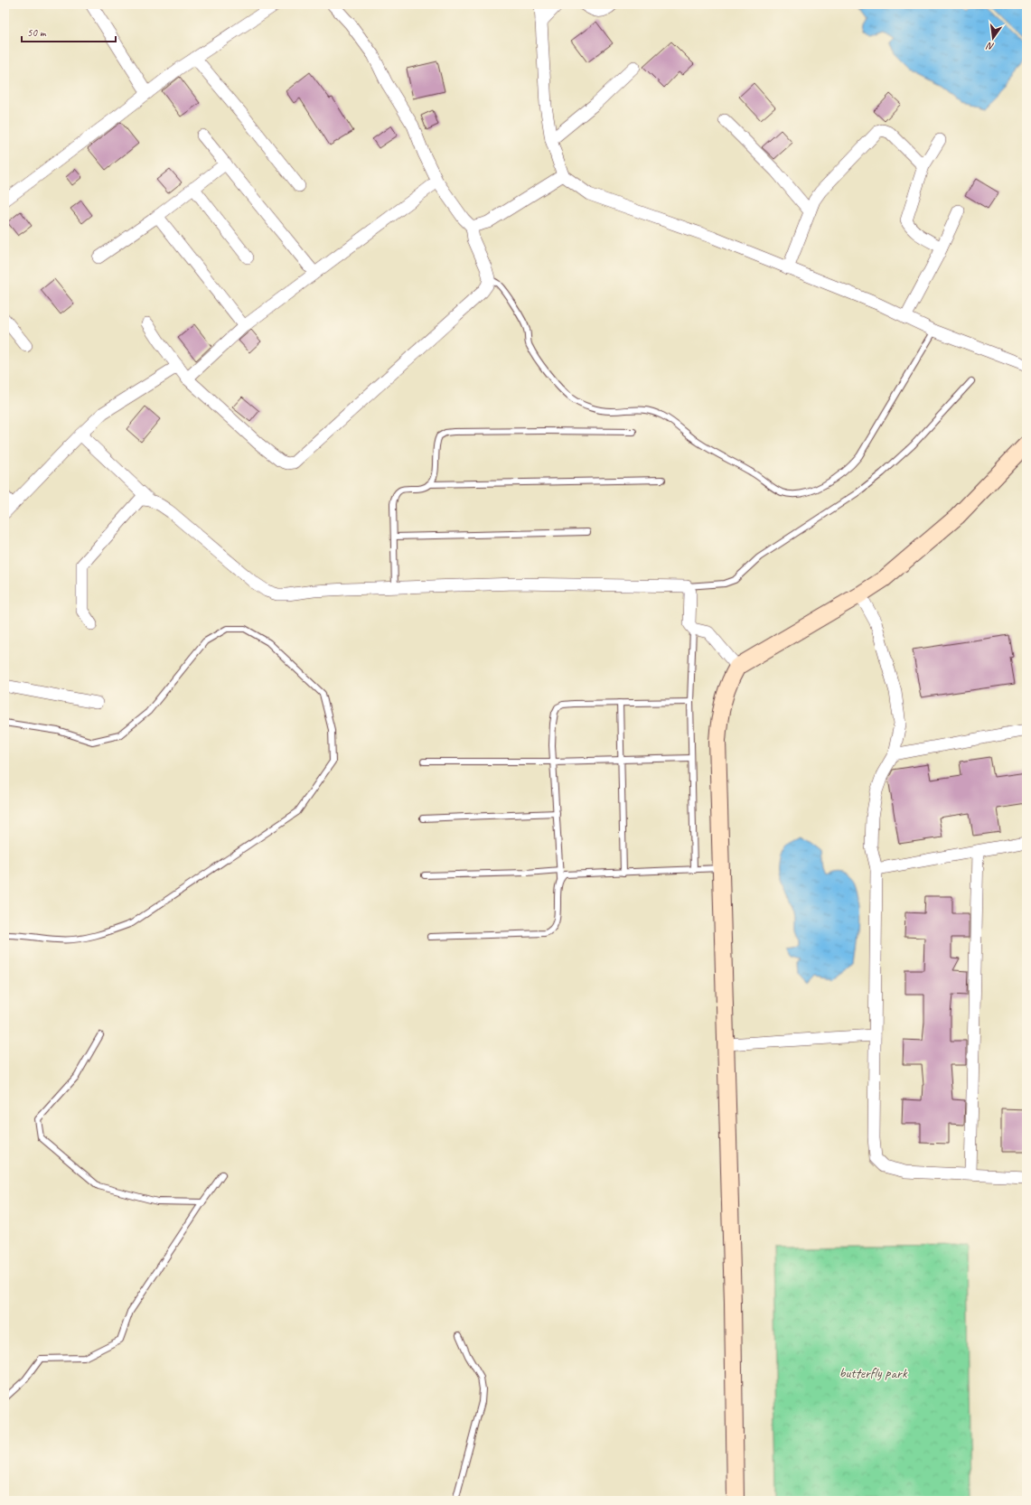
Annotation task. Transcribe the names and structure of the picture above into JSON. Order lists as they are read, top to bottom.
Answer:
{
  "parks": ["butterfly park"],
  "scale_bar": "50 m",
  "north": "bottom"
}
